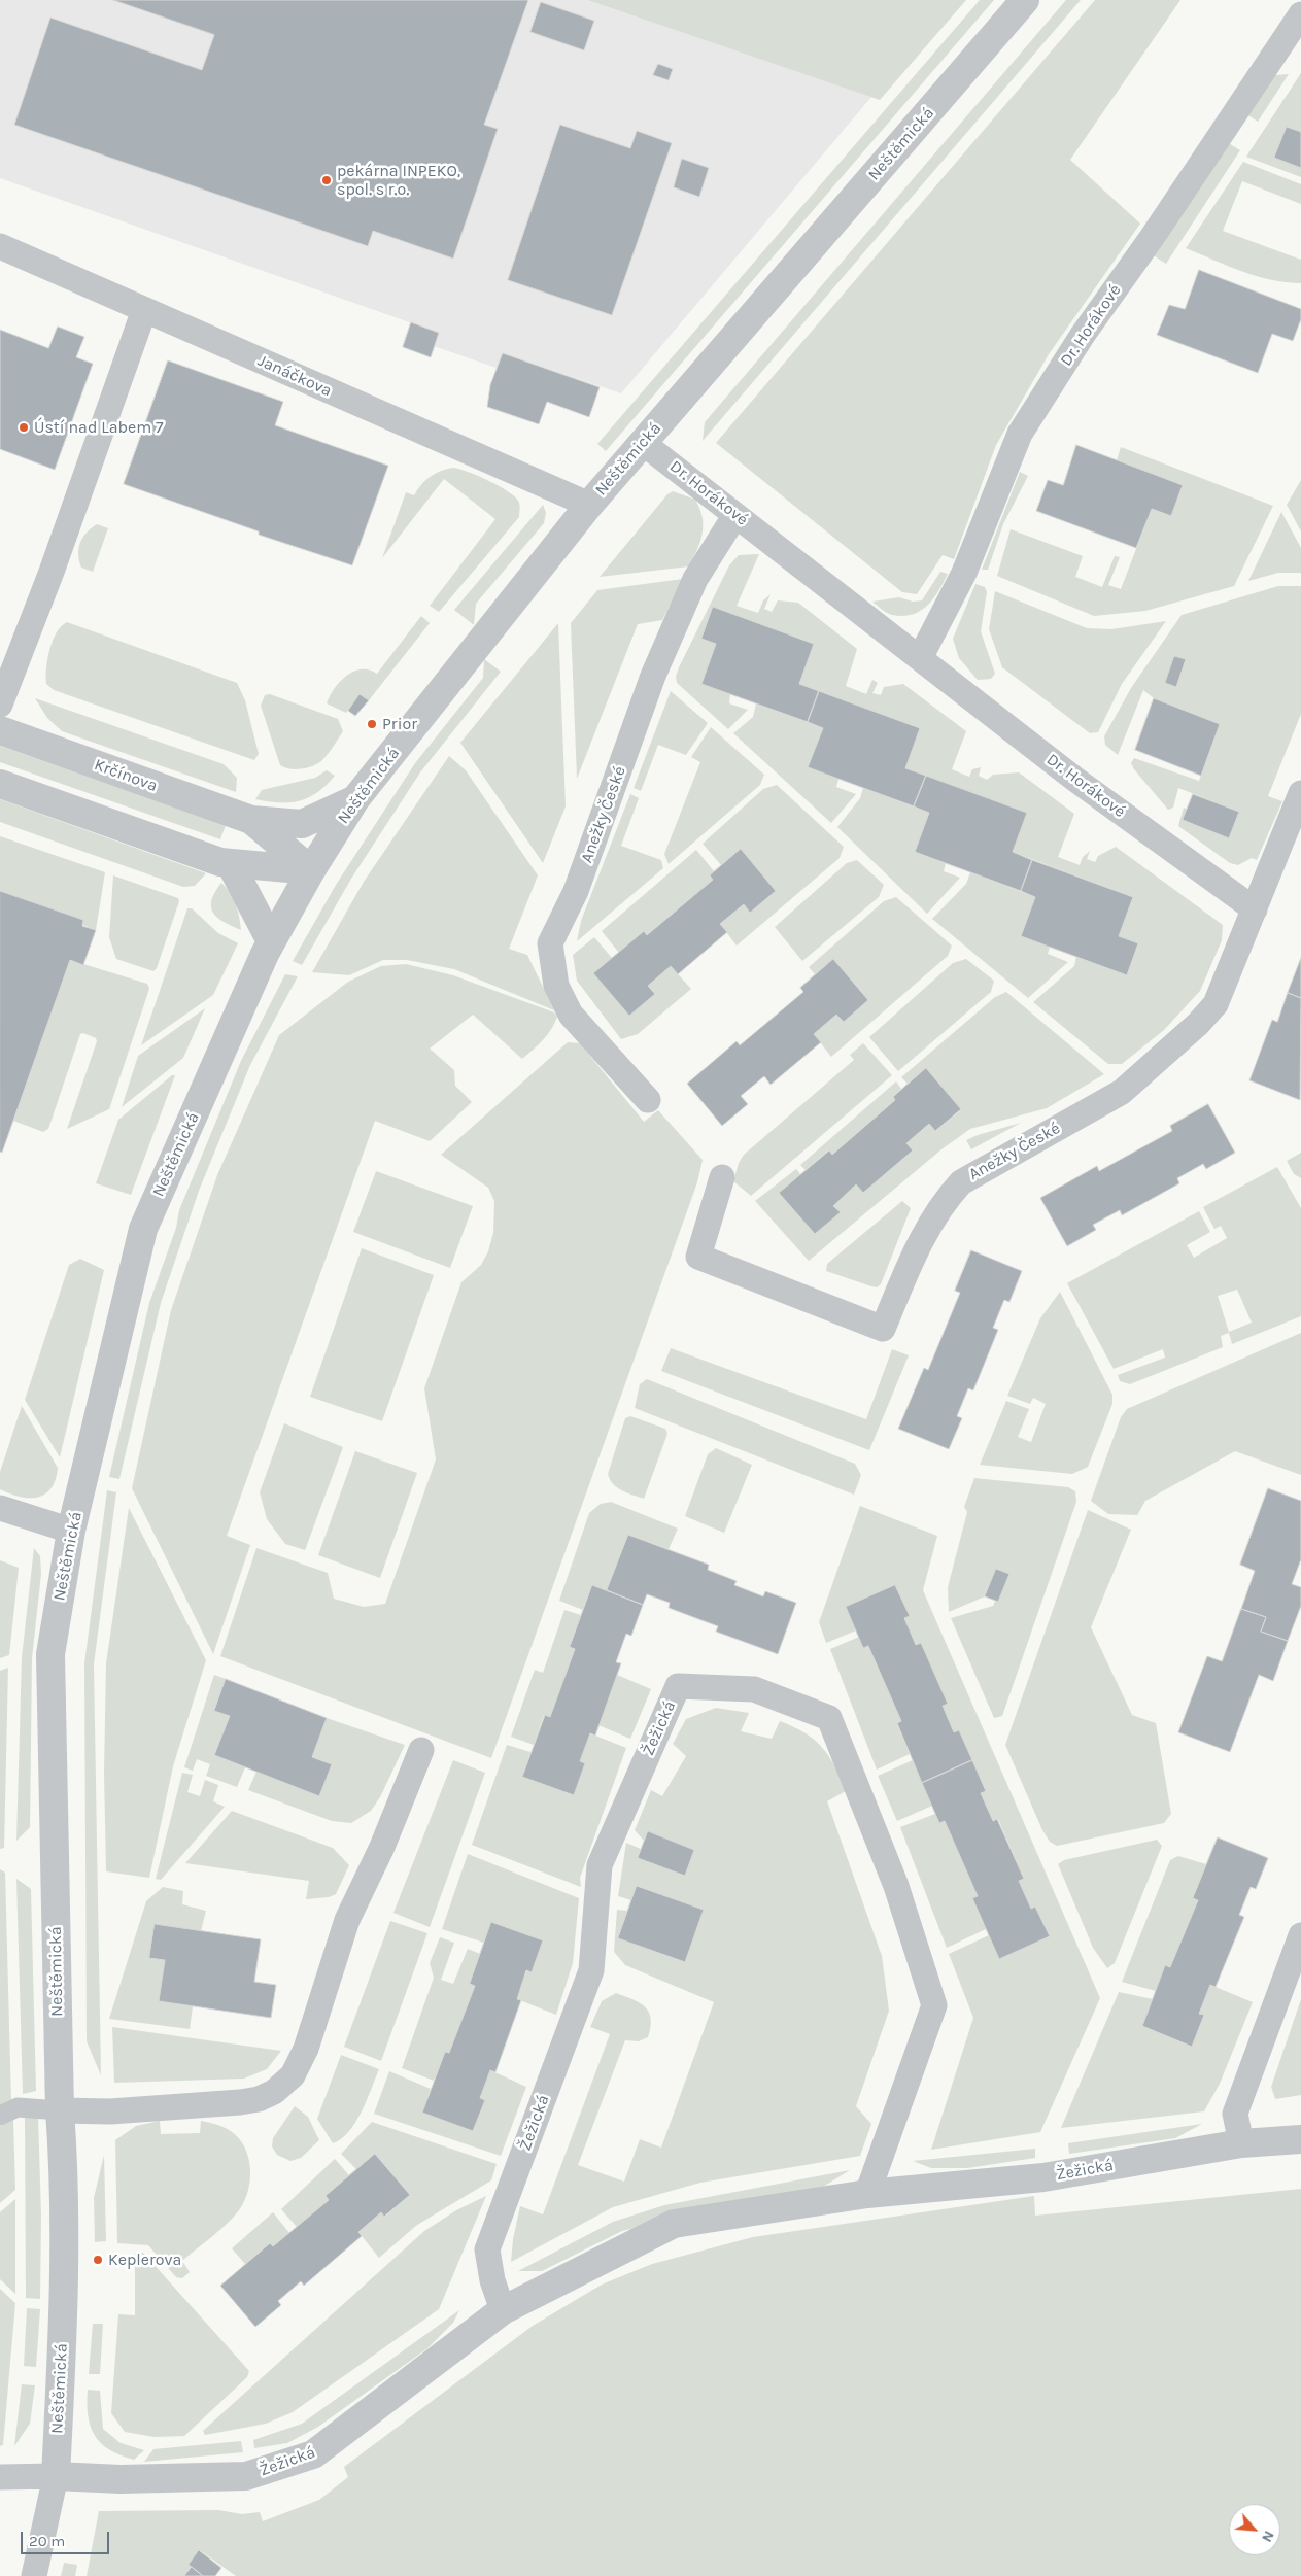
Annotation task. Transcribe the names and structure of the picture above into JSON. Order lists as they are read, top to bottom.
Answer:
{
  "streets": {
    "street": [
      "Neštěmická",
      "Dr. Horákové",
      "Janáčkova",
      "Krčínova",
      "Anežky České",
      "Žežická"
    ]
  },
  "crossings": [
    ["Neštěmická", "Dr. Horákové"],
    ["Neštěmická", "Janáčkova"],
    ["Neštěmická", "Krčínova"],
    ["Neštěmická", "Žežická"],
    ["Dr. Horákové", "Anežky České"]
  ],
  "places": [
    "pekárna INPEKO, spol. s r.o.",
    "Ústí nad Labem 7",
    "Prior",
    "Keplerova"
  ],
  "scale_bar": "20 m",
  "north": "bottom right"
}
